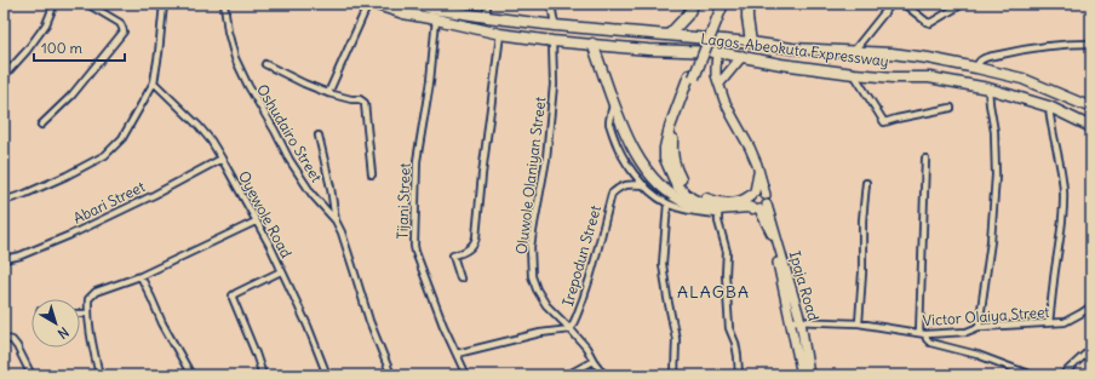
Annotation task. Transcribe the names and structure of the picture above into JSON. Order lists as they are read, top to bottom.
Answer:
{
  "streets": {
    "main road": ["Lagos-Abeokuta Expressway", "Ipaja Road"],
    "street": [
      "Oshudairo Street",
      "Oluwole Olaniyan Street",
      "Tijani Street",
      "Abari Street",
      "Oyewole Road",
      "Irepodun Street",
      "Victor Olaiya Street"
    ]
  },
  "crossings": [
    ["Lagos-Abeokuta Expressway", "Oluwole Olaniyan Street"],
    ["Lagos-Abeokuta Expressway", "Tijani Street"],
    ["Oluwole Olaniyan Street", "Irepodun Street"],
    ["Abari Street", "Oyewole Road"],
    ["Ipaja Road", "Victor Olaiya Street"]
  ],
  "districts": ["ALAGBA"],
  "scale_bar": "100 m",
  "north": "bottom right"
}
